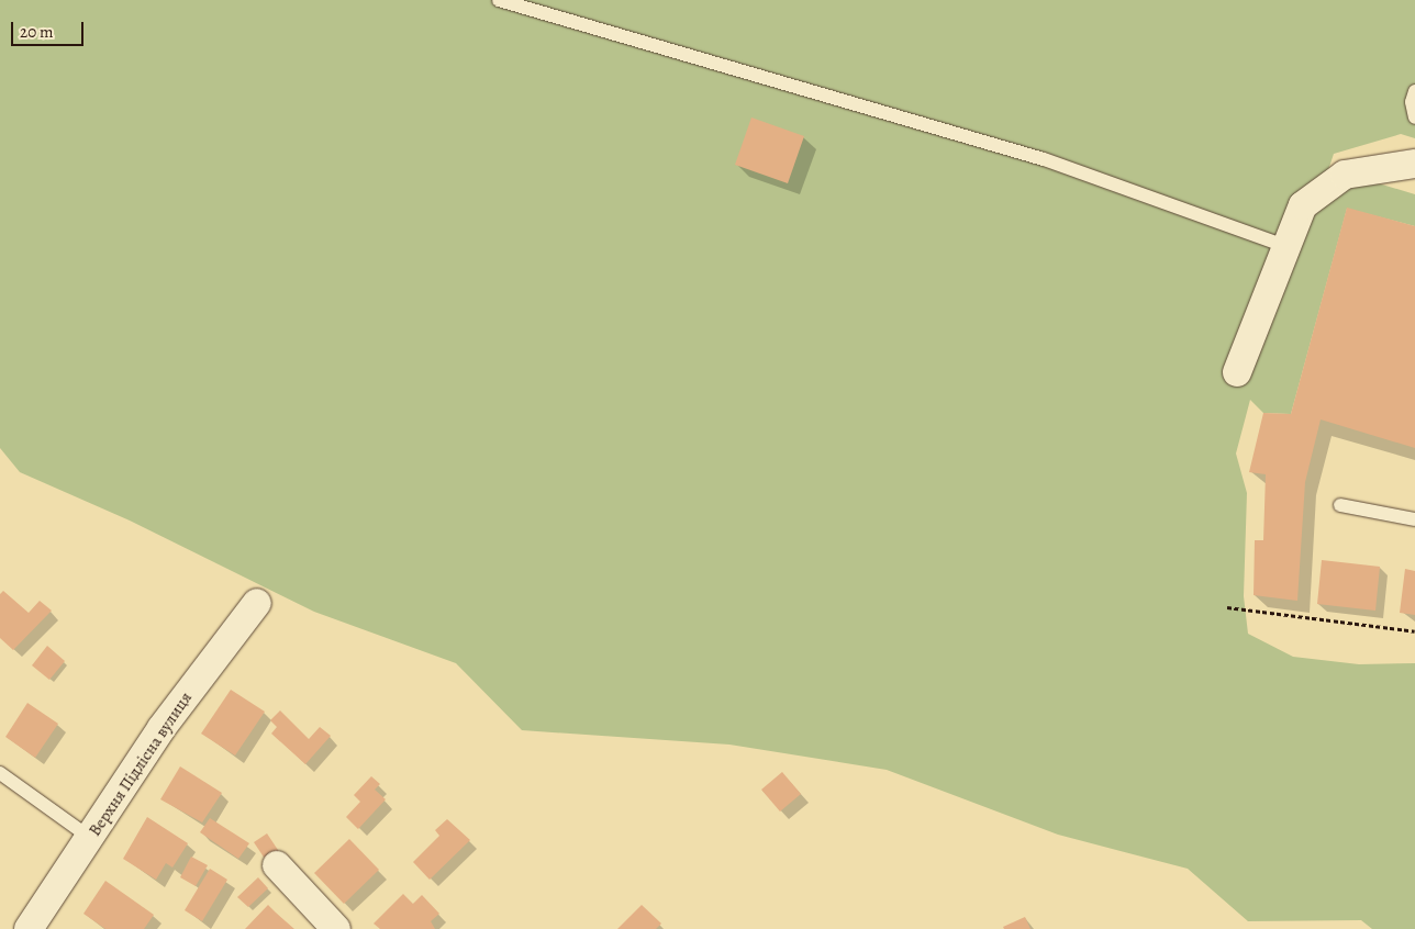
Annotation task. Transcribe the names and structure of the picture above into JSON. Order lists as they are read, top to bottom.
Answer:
{
  "streets": {
    "street": ["Верхня Підлісна вулиця"]
  },
  "scale_bar": "20 m"
}
